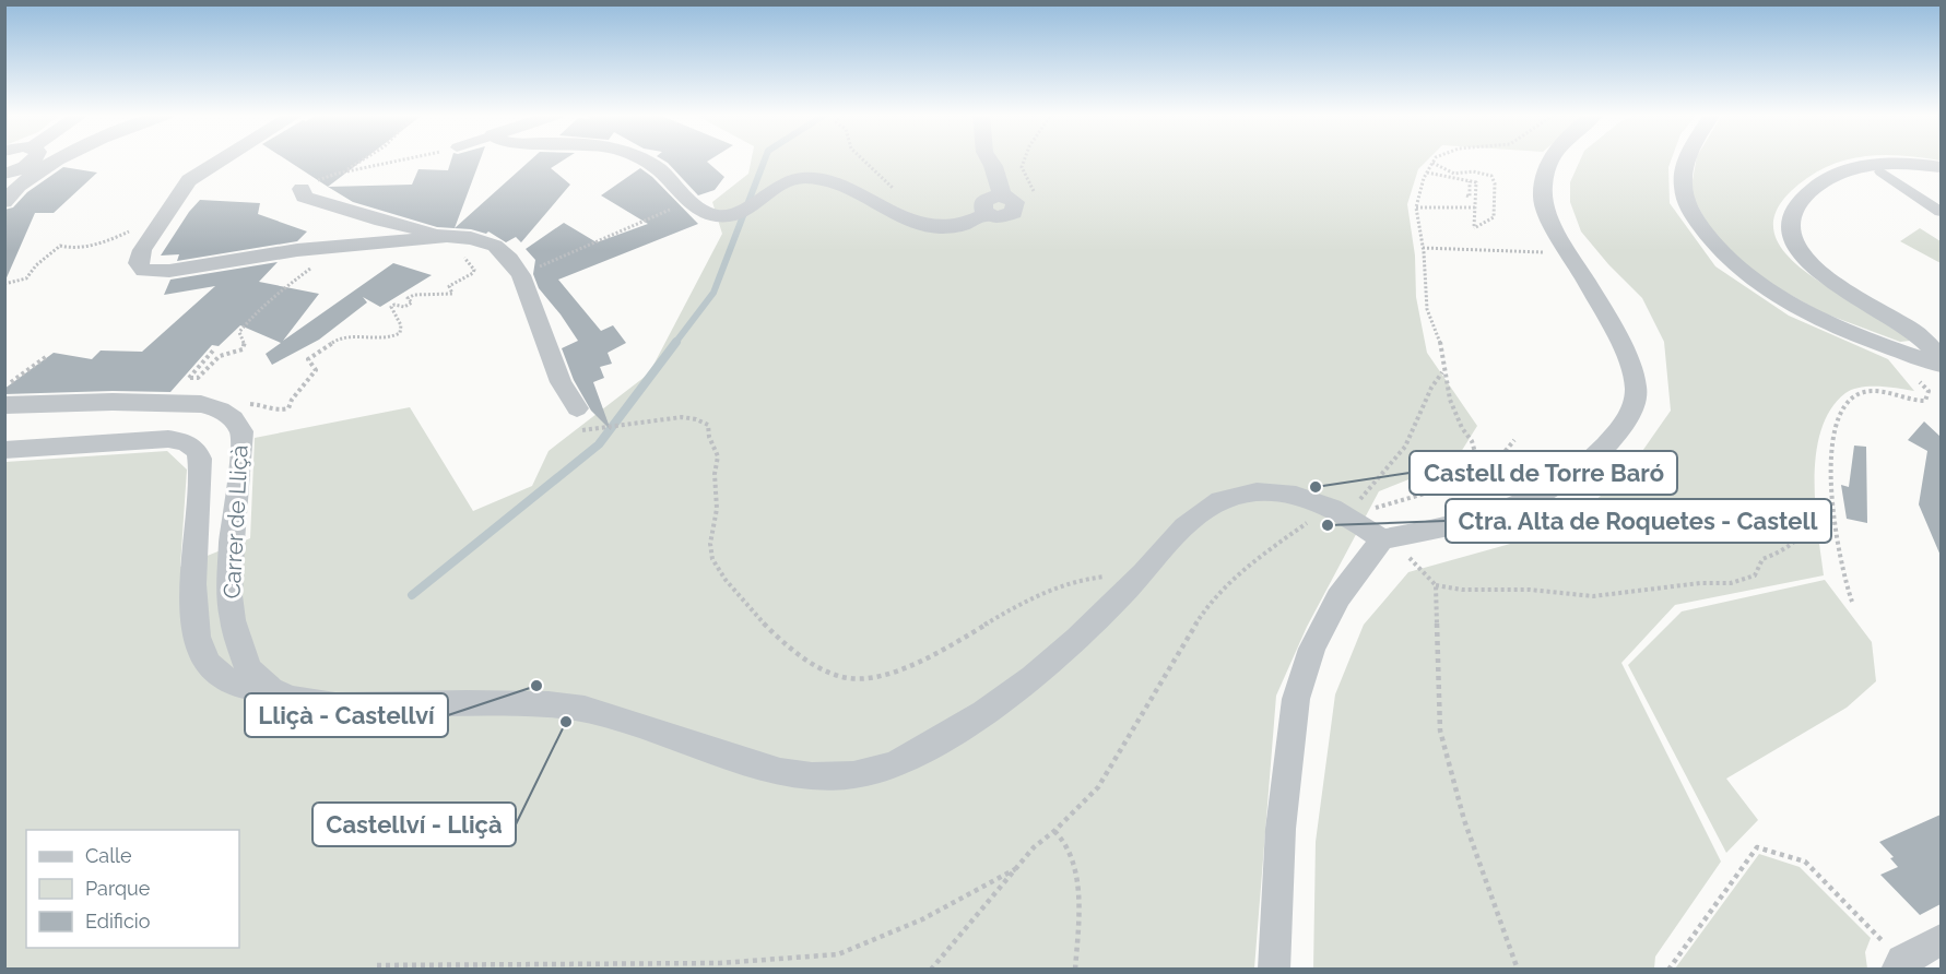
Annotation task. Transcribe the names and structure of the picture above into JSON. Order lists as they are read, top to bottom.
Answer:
{
  "streets": {
    "street": ["Carrer de Lliçà"]
  },
  "places": [
    "Castell de Torre Baró",
    "Ctra. Alta de Roquetes - Castell",
    "Lliçà - Castellví",
    "Castellví - Lliçà"
  ],
  "legend": ["Calle", "Parque", "Edificio"]
}
